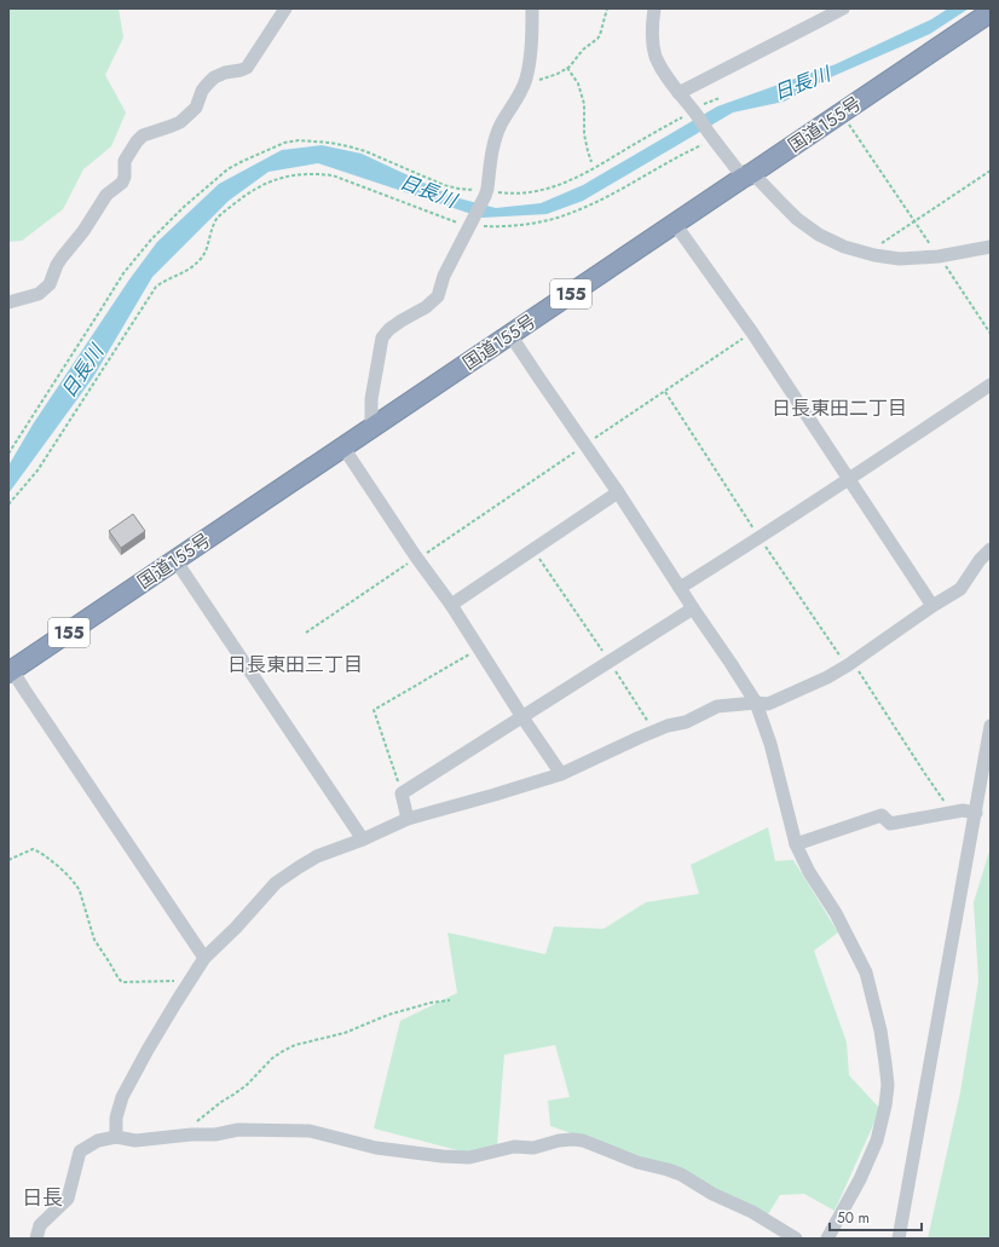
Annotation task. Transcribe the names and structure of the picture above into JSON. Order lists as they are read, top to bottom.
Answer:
{
  "streets": {
    "highway": ["国道155号", "155"]
  },
  "districts": ["日長東田二丁目", "日長東田三丁目", "日長"],
  "water": ["日長川"],
  "scale_bar": "50 m"
}
